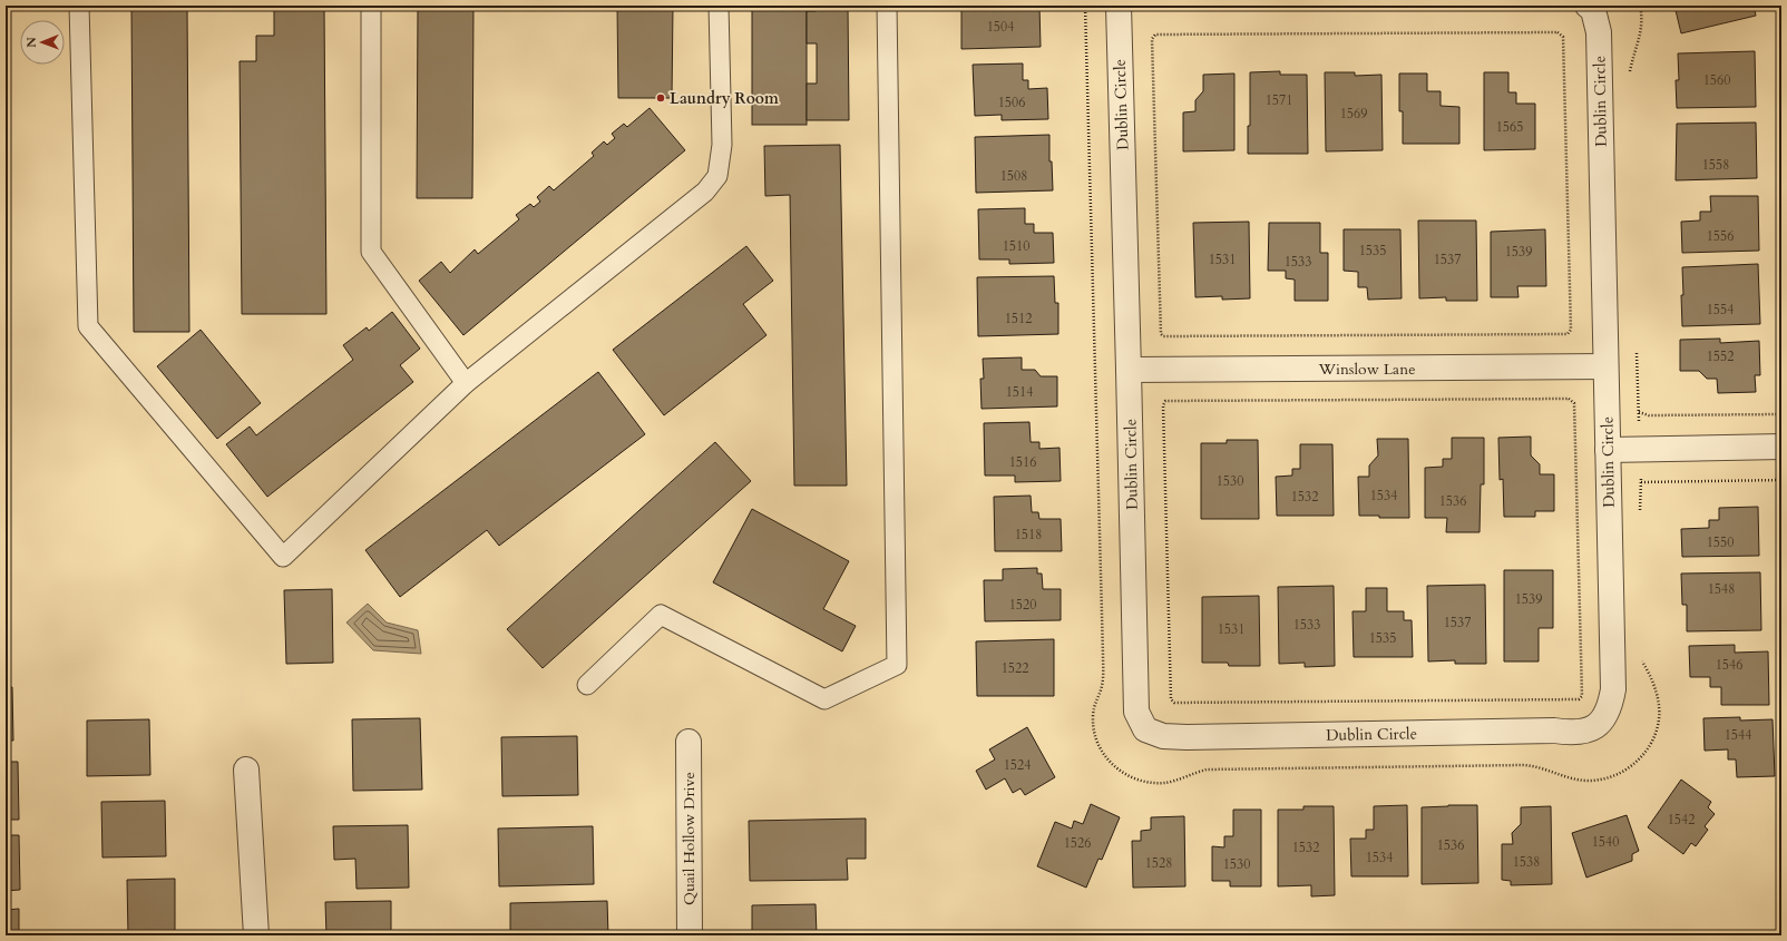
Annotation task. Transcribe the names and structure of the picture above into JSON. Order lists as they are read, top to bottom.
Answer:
{
  "streets": {
    "street": ["Dublin Circle", "Winslow Lane", "Quail Hollow Drive"]
  },
  "crossings": [
    ["Dublin Circle", "Winslow Lane"]
  ],
  "places": ["Laundry Room"],
  "house_numbers": [
    "1504",
    "1560",
    "1571",
    "1506",
    "1569",
    "1565",
    "1558",
    "1508",
    "1556",
    "1510",
    "1535",
    "1539",
    "1531",
    "1537",
    "1533",
    "1554",
    "1512",
    "1552",
    "1514",
    "1516",
    "1530",
    "1534",
    "1532",
    "1536",
    "1518",
    "1550",
    "1548",
    "1539",
    "1520",
    "1537",
    "1533",
    "1531",
    "1535",
    "1546",
    "1522",
    "1544",
    "1524",
    "1542",
    "1540",
    "1526",
    "1536",
    "1532",
    "1534",
    "1538",
    "1528",
    "1530"
  ],
  "north": "left"
}
